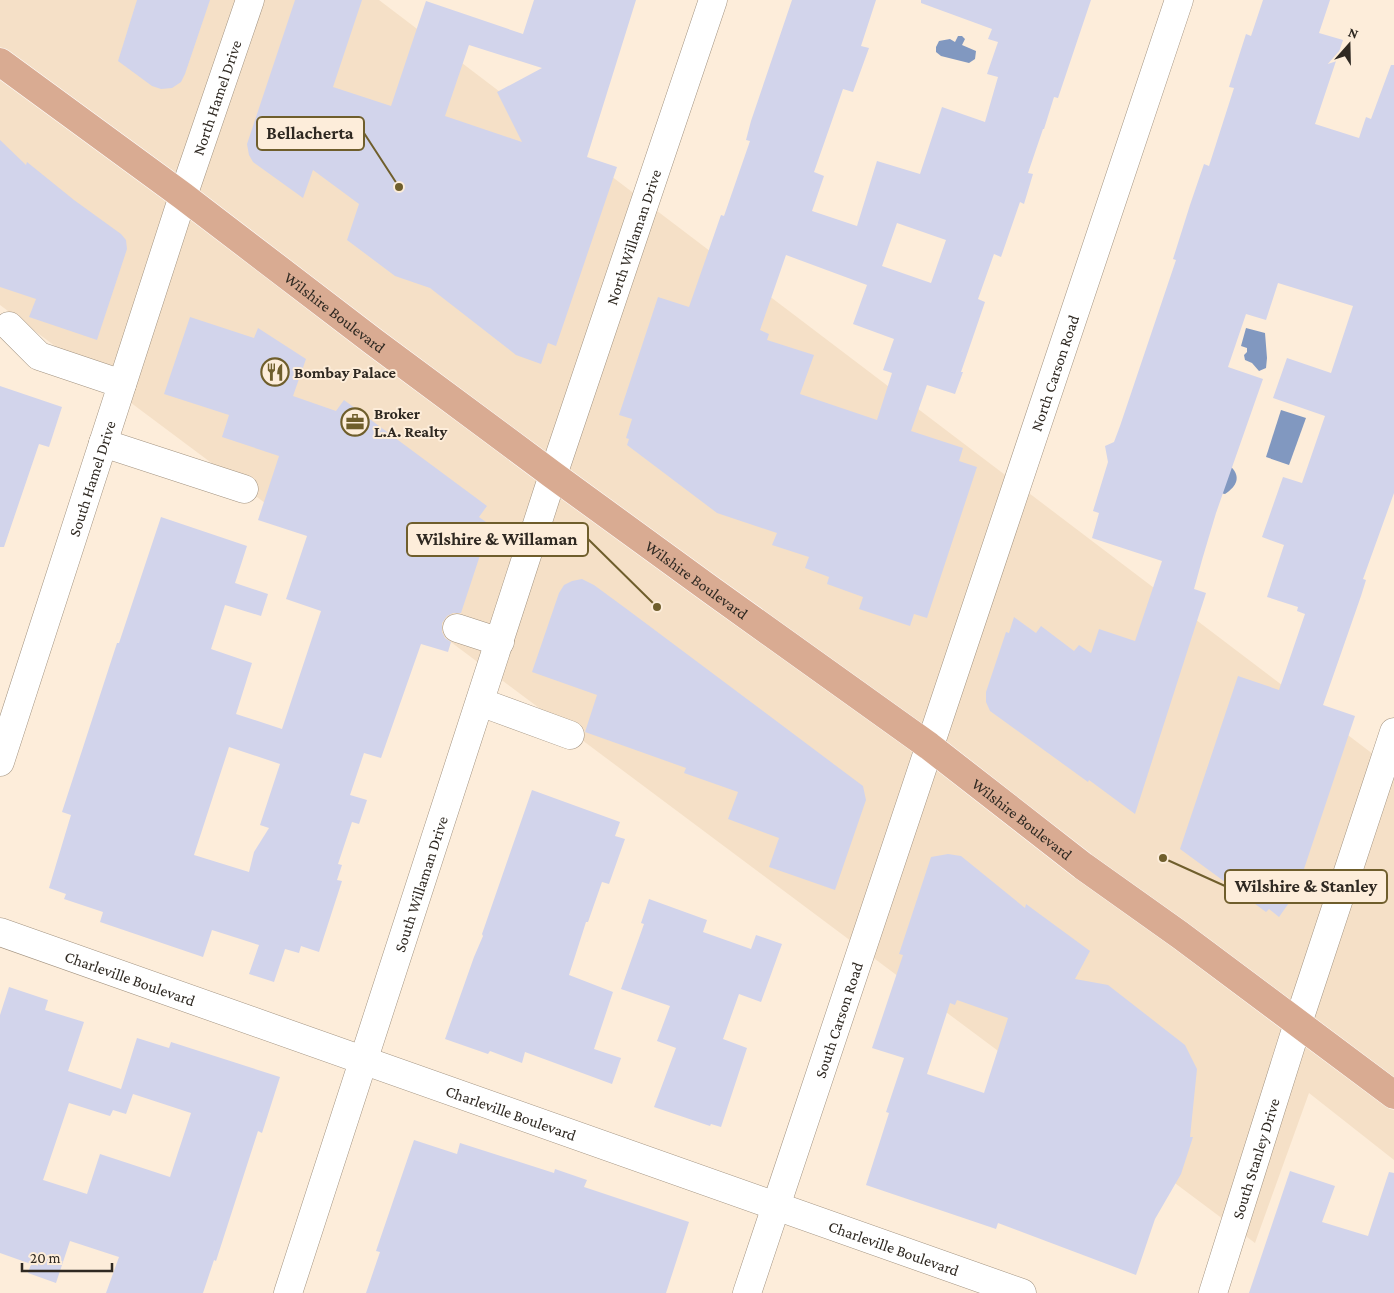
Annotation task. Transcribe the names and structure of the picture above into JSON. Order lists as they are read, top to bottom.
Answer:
{
  "streets": {
    "main road": ["Wilshire Boulevard"],
    "street": [
      "North Hamel Drive",
      "North Willaman Drive",
      "North Carson Road",
      "South Hamel Drive",
      "South Willaman Drive",
      "Charleville Boulevard",
      "South Carson Road",
      "South Stanley Drive"
    ]
  },
  "crossings": [
    ["North Hamel Drive", "Wilshire Boulevard"],
    ["North Hamel Drive", "South Hamel Drive"],
    ["North Willaman Drive", "Wilshire Boulevard"],
    ["North Willaman Drive", "South Willaman Drive"],
    ["Wilshire Boulevard", "North Carson Road"],
    ["Wilshire Boulevard", "South Hamel Drive"],
    ["Wilshire Boulevard", "South Willaman Drive"],
    ["Wilshire Boulevard", "South Carson Road"],
    ["Wilshire Boulevard", "South Stanley Drive"],
    ["North Carson Road", "South Carson Road"],
    ["South Willaman Drive", "Charleville Boulevard"],
    ["Charleville Boulevard", "South Carson Road"]
  ],
  "places": {
    "other": ["Bellacherta", "Wilshire & Willaman", "Wilshire & Stanley"],
    "restaurant": ["Bombay Palace"],
    "office": ["Broker L.A. Realty"]
  },
  "scale_bar": "20 m",
  "north": "top"
}
